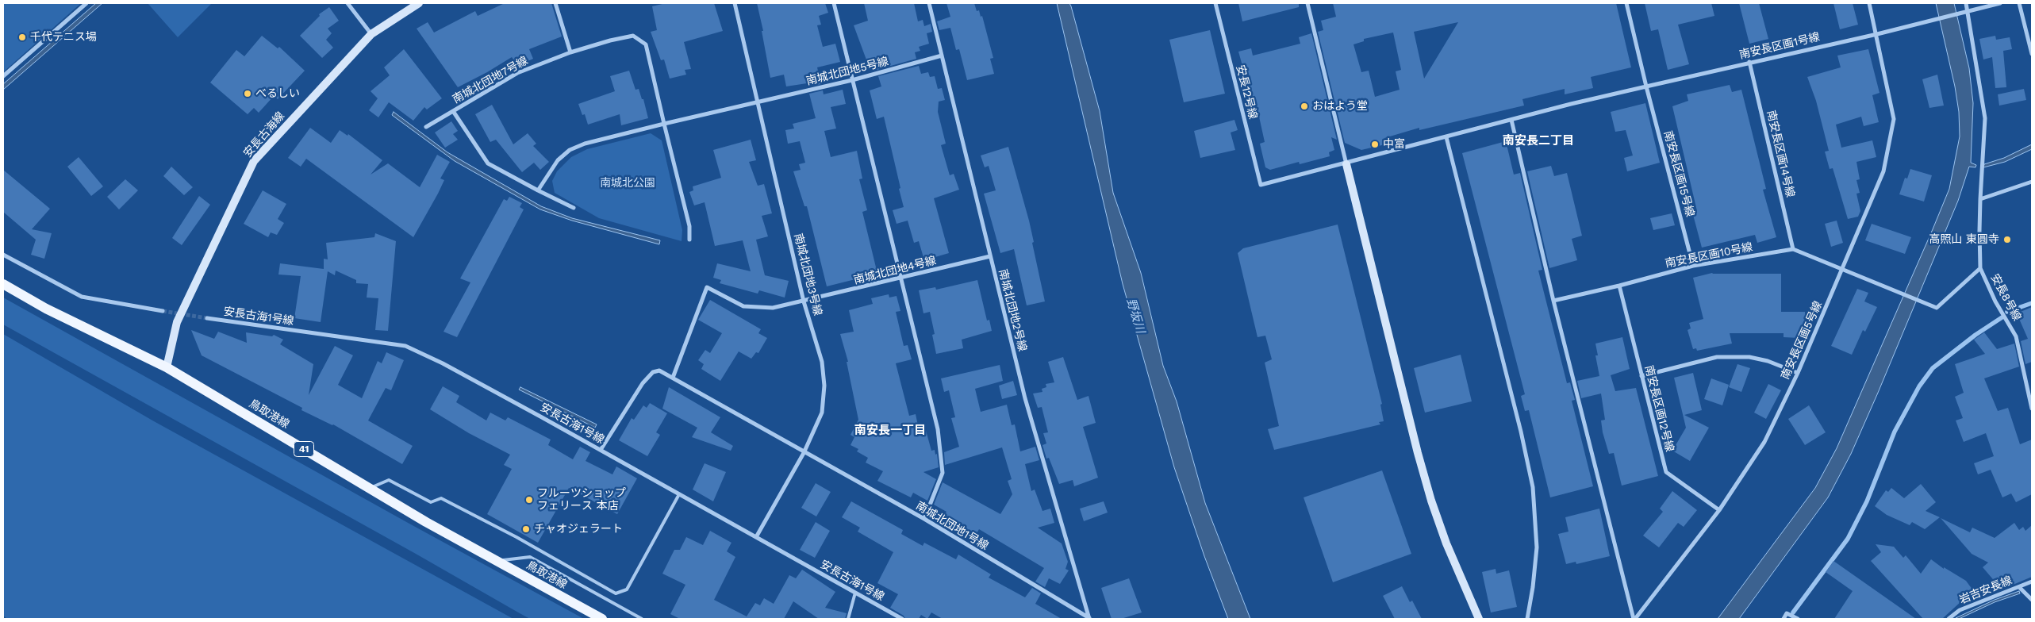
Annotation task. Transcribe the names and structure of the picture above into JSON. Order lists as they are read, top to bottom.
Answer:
{
  "streets": {
    "main road": ["鳥取港線", "41"],
    "street": [
      "南安長区画1号線",
      "南城北団地5号線",
      "南城北団地7号線",
      "安長12号線",
      "安長古海線",
      "南安長区画14号線",
      "南安長区画15号線",
      "南安長区画10号線",
      "南城北団地4号線",
      "南城北団地3号線",
      "安長8号線",
      "南城北団地2号線",
      "安長古海1号線",
      "南安長区画5号線",
      "南安長区画12号線",
      "南城北団地1号線",
      "岩吉安長線"
    ]
  },
  "crossings": [
    ["南安長区画1号線", "安長12号線"],
    ["南安長区画1号線", "南安長区画14号線"],
    ["南安長区画1号線", "南安長区画15号線"],
    ["南安長区画1号線", "安長8号線"],
    ["南安長区画1号線", "南安長区画5号線"],
    ["南城北団地5号線", "南城北団地3号線"],
    ["南城北団地5号線", "南城北団地2号線"],
    ["安長古海線", "鳥取港線"],
    ["南安長区画14号線", "南安長区画10号線"],
    ["南安長区画15号線", "南安長区画10号線"],
    ["南安長区画10号線", "南安長区画5号線"],
    ["南安長区画10号線", "南安長区画12号線"],
    ["南城北団地4号線", "南城北団地3号線"],
    ["南城北団地4号線", "南城北団地2号線"],
    ["南城北団地4号線", "南城北団地1号線"],
    ["南城北団地3号線", "安長古海1号線"],
    ["南城北団地3号線", "南城北団地1号線"],
    ["南城北団地2号線", "南城北団地1号線"],
    ["安長古海1号線", "南城北団地1号線"],
    ["南安長区画5号線", "南安長区画12号線"]
  ],
  "districts": ["南安長二丁目", "南安長一丁目"],
  "water": ["野坂川"],
  "parks": ["南城北公園"],
  "places": [
    "千代テニス場",
    "べるしい",
    "おはよう堂",
    "中富",
    "高照山 東圓寺",
    "フルーツショップ フェリース 本店",
    "チャオジェラート"
  ]
}
